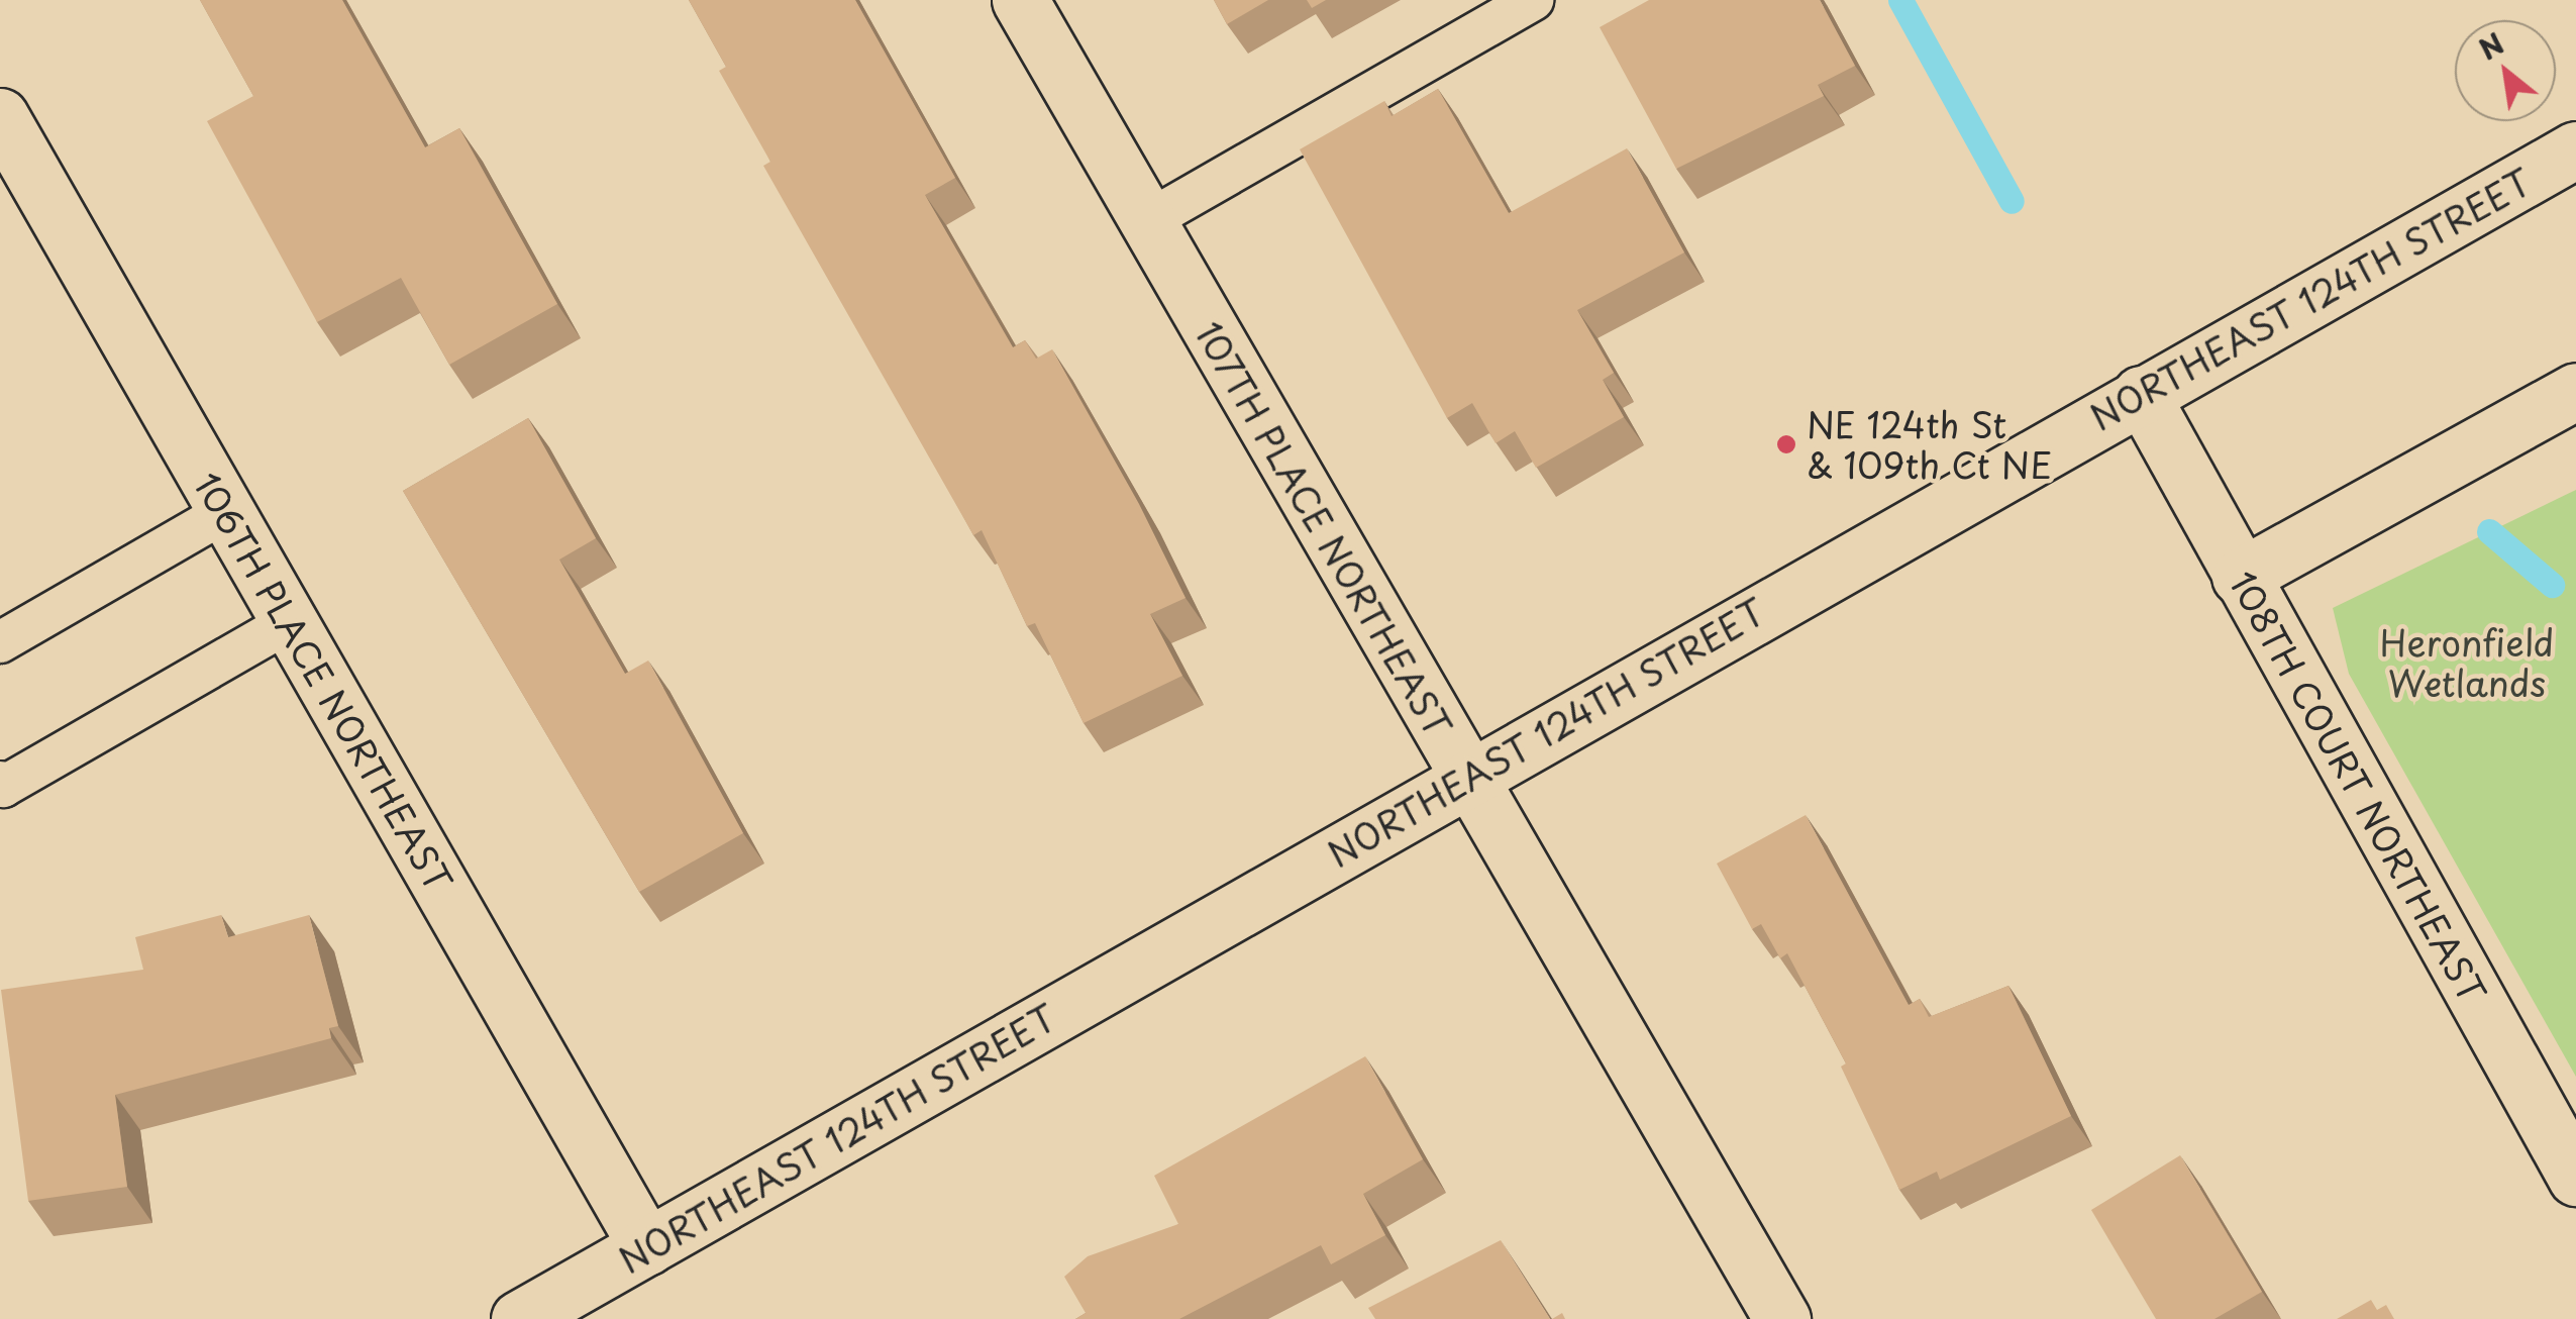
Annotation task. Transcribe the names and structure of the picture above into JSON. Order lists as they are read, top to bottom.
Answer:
{
  "streets": {
    "street": [
      "NORTHEAST 124TH STREET",
      "107TH PLACE NORTHEAST",
      "106TH PLACE NORTHEAST",
      "108TH COURT NORTHEAST"
    ]
  },
  "crossings": [
    ["NORTHEAST 124TH STREET", "107TH PLACE NORTHEAST"],
    ["NORTHEAST 124TH STREET", "106TH PLACE NORTHEAST"],
    ["NORTHEAST 124TH STREET", "108TH COURT NORTHEAST"]
  ],
  "parks": ["Heronfield Wetlands"],
  "places": ["NE 124th St & 109th Ct NE"],
  "north": "top left"
}
